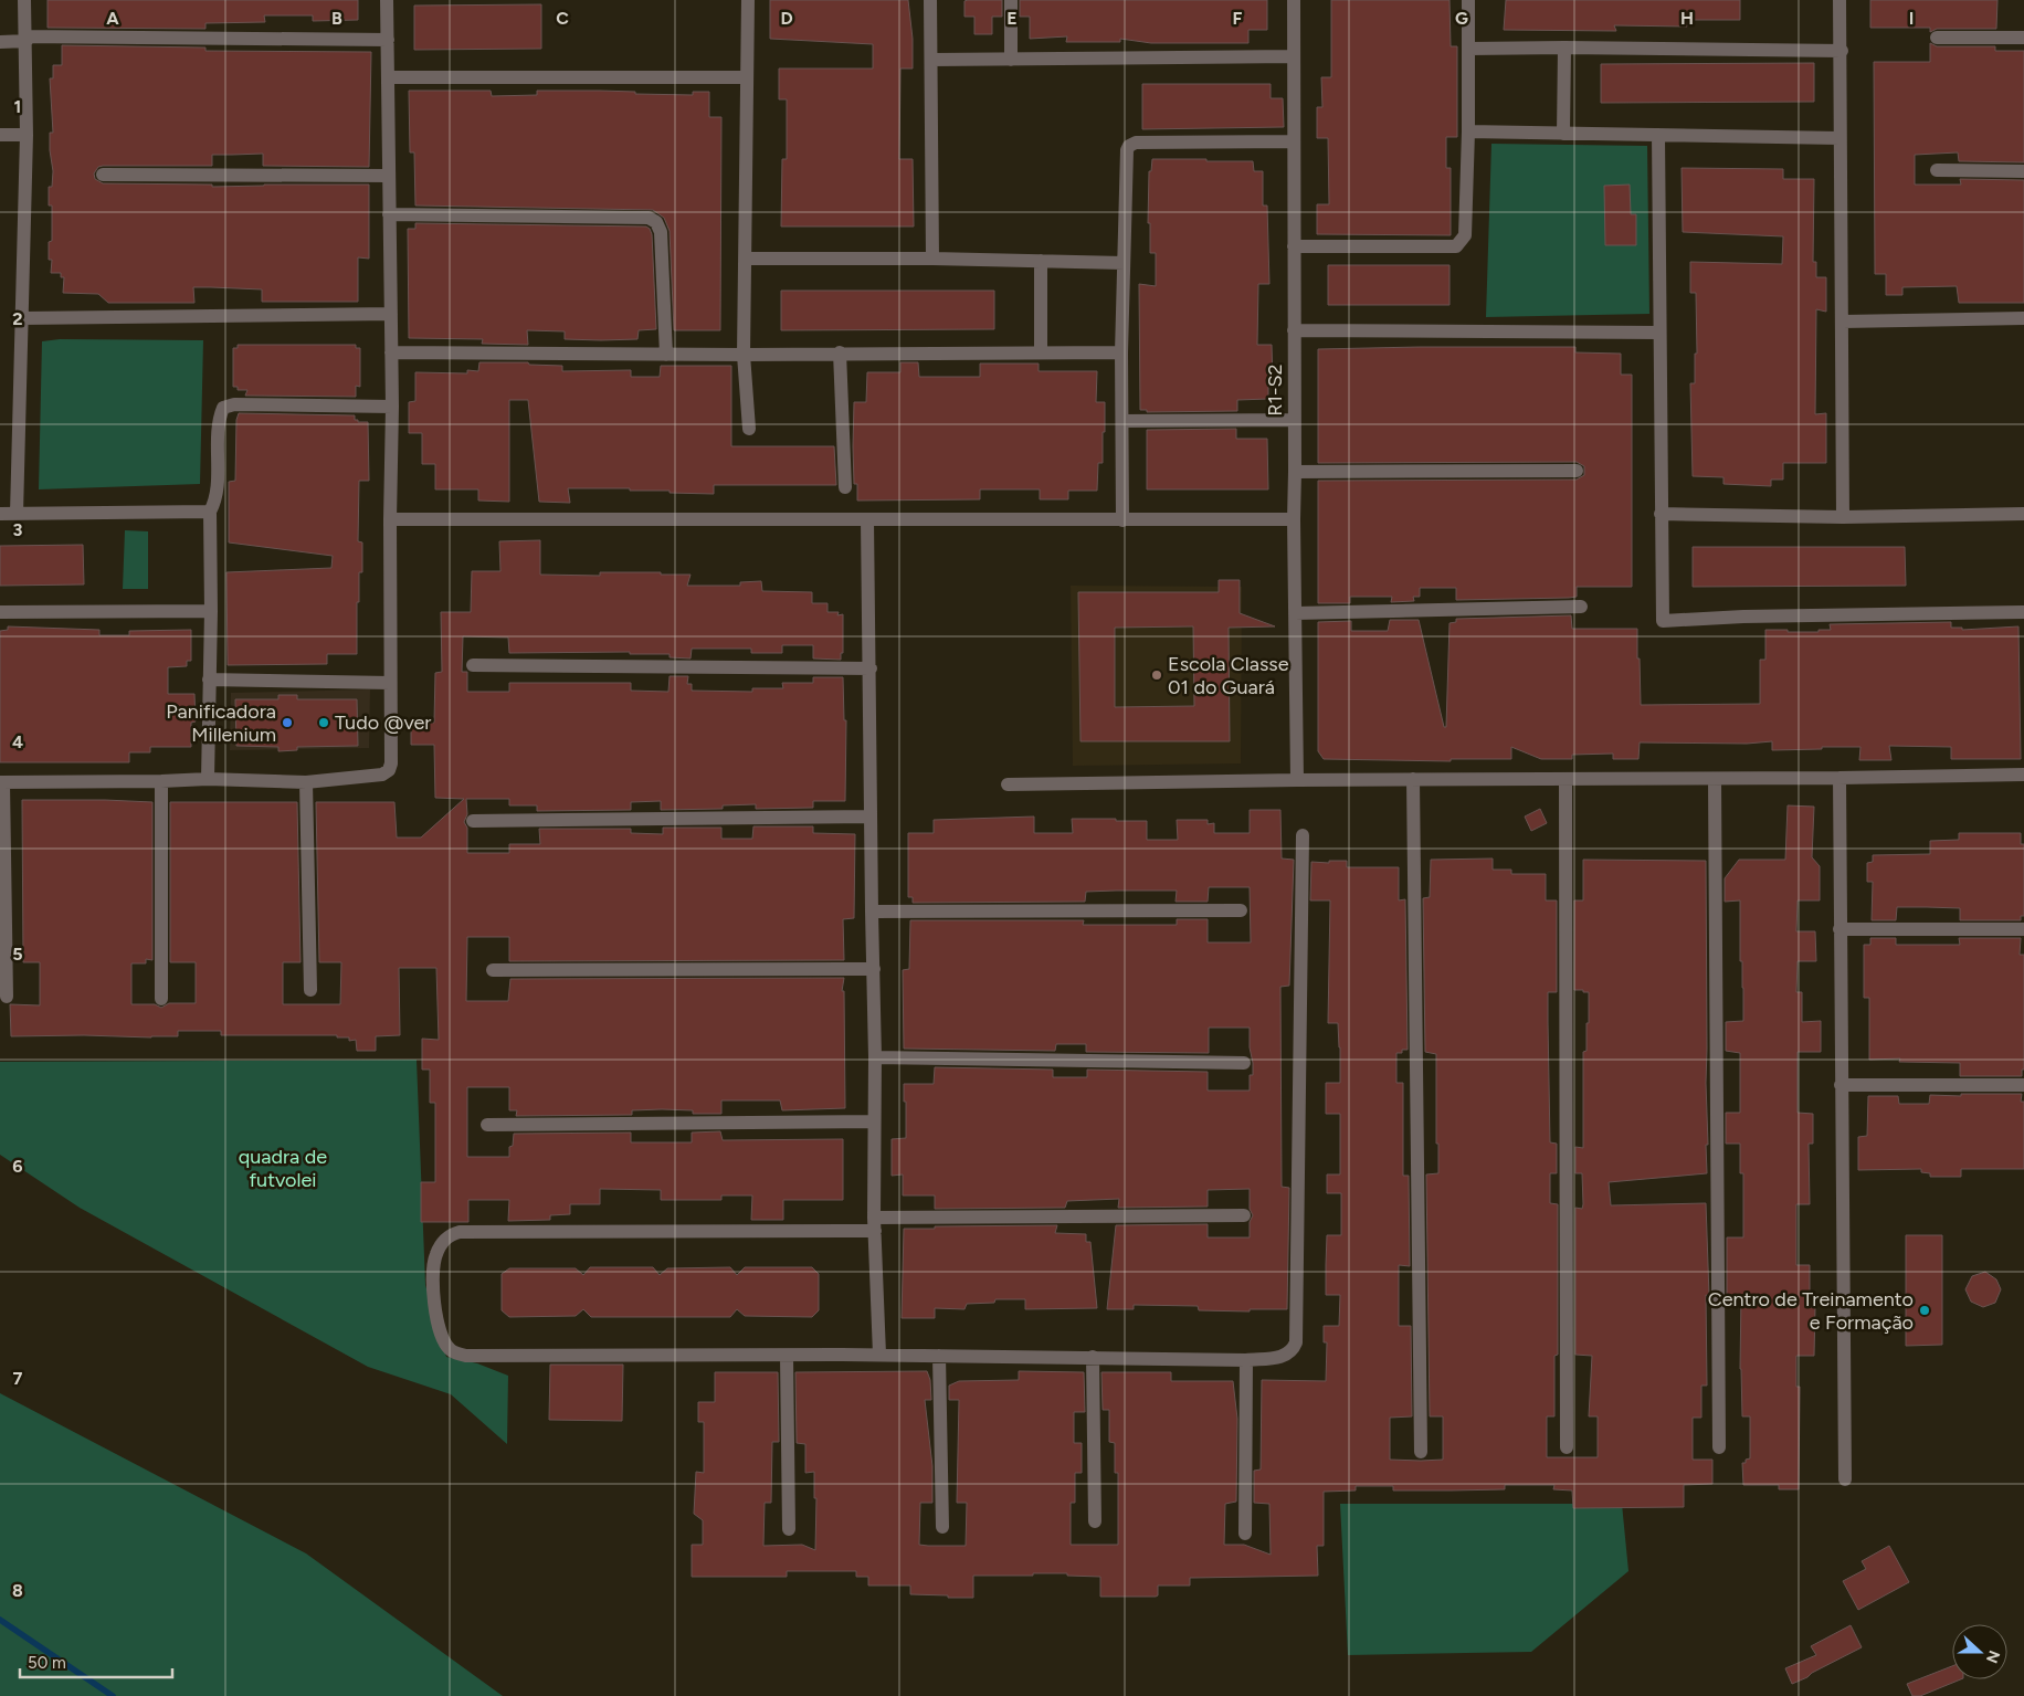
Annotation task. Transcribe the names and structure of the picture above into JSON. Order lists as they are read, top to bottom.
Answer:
{
  "streets": {
    "street": ["R1-S2"]
  },
  "parks": ["quadra de futvolei"],
  "places": [
    "Escola Classe 01 do Guará",
    "Panificadora Millenium",
    "Tudo @ver",
    "Centro de Treinamento e Formação"
  ],
  "scale_bar": "50 m",
  "north": "right",
  "grid": {
    "columns": [
      "A",
      "B",
      "C",
      "D",
      "E",
      "F",
      "G",
      "H",
      "I"
    ],
    "rows": [
      "1",
      "2",
      "3",
      "4",
      "5",
      "6",
      "7",
      "8"
    ]
  }
}
